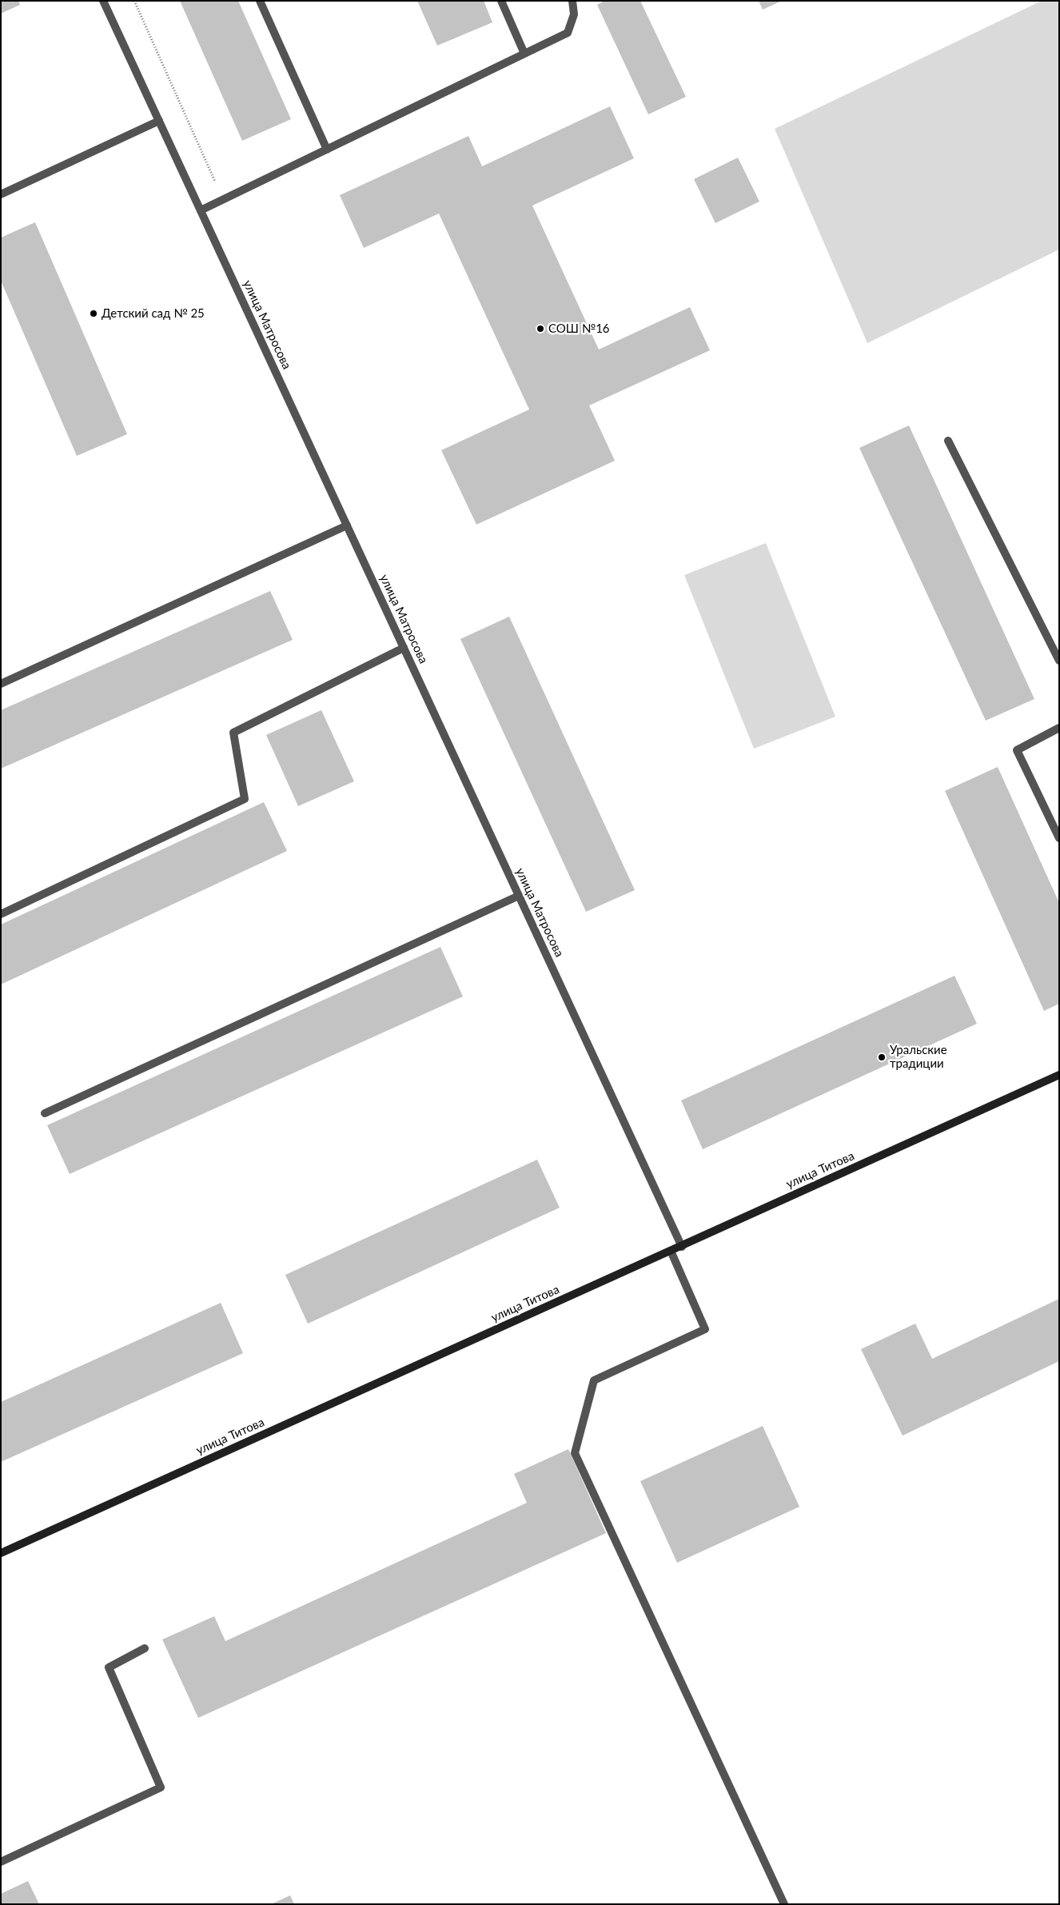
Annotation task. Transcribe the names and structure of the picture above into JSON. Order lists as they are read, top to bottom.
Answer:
{
  "streets": {
    "street": ["улица Матросова", "улица Титова"]
  },
  "crossings": [
    ["улица Матросова", "улица Титова"]
  ],
  "places": ["Детский сад № 25", "СОШ №16", "Уральские традиции"]
}
